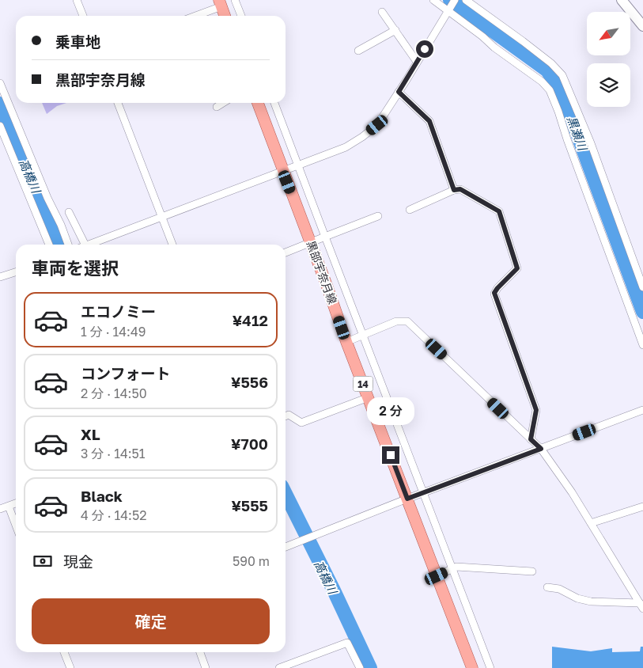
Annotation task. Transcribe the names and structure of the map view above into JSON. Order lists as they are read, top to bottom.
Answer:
{
  "streets": {
    "main road": ["黒部宇奈月線", "14"]
  },
  "water": ["黒瀬川", "高橋川"],
  "north": "bottom left",
  "page": {
    "banner": ["乗車地", "黒部宇奈月線"],
    "heading": "車両を選択",
    "list": [
      {
        "name": "エコノミー",
        "note": "1 分 · 14:49",
        "value": "¥412"
      },
      {
        "name": "コンフォート",
        "note": "2 分 · 14:50",
        "value": "¥556"
      },
      {
        "name": "XL",
        "note": "3 分 · 14:51",
        "value": "¥700"
      },
      {
        "name": "Black",
        "note": "4 分 · 14:52",
        "value": "¥555"
      }
    ],
    "bubble": "2 分",
    "pay": ["現金", "590 m"],
    "buttons": "確定"
  }
}
